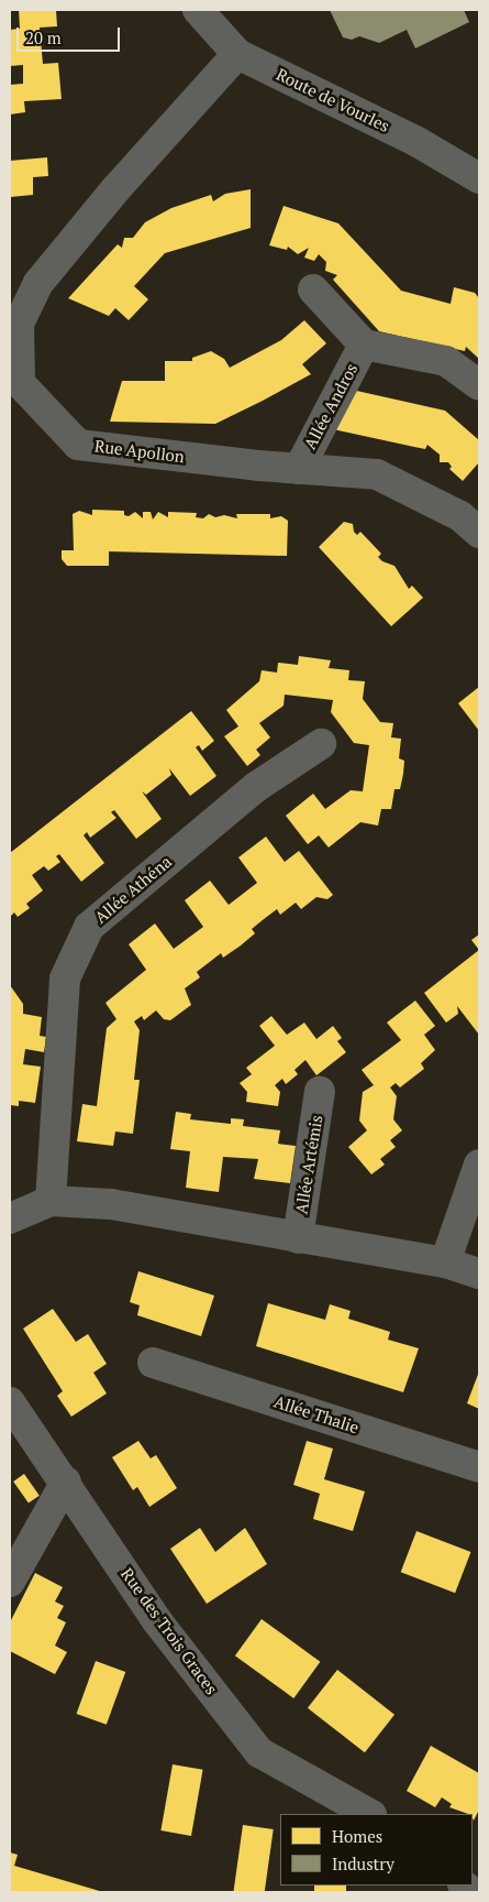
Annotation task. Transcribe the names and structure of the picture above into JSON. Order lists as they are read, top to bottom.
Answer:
{
  "streets": {
    "street": [
      "Route de Vourles",
      "Allée Andros",
      "Rue Apollon",
      "Allée Athéna",
      "Allée Artémis",
      "Allée Thalie",
      "Rue des Trois Graces"
    ]
  },
  "crossings": [
    ["Route de Vourles", "Rue Apollon"],
    ["Allée Andros", "Rue Apollon"]
  ],
  "legend": ["Homes", "Industry"],
  "scale_bar": "20 m"
}
